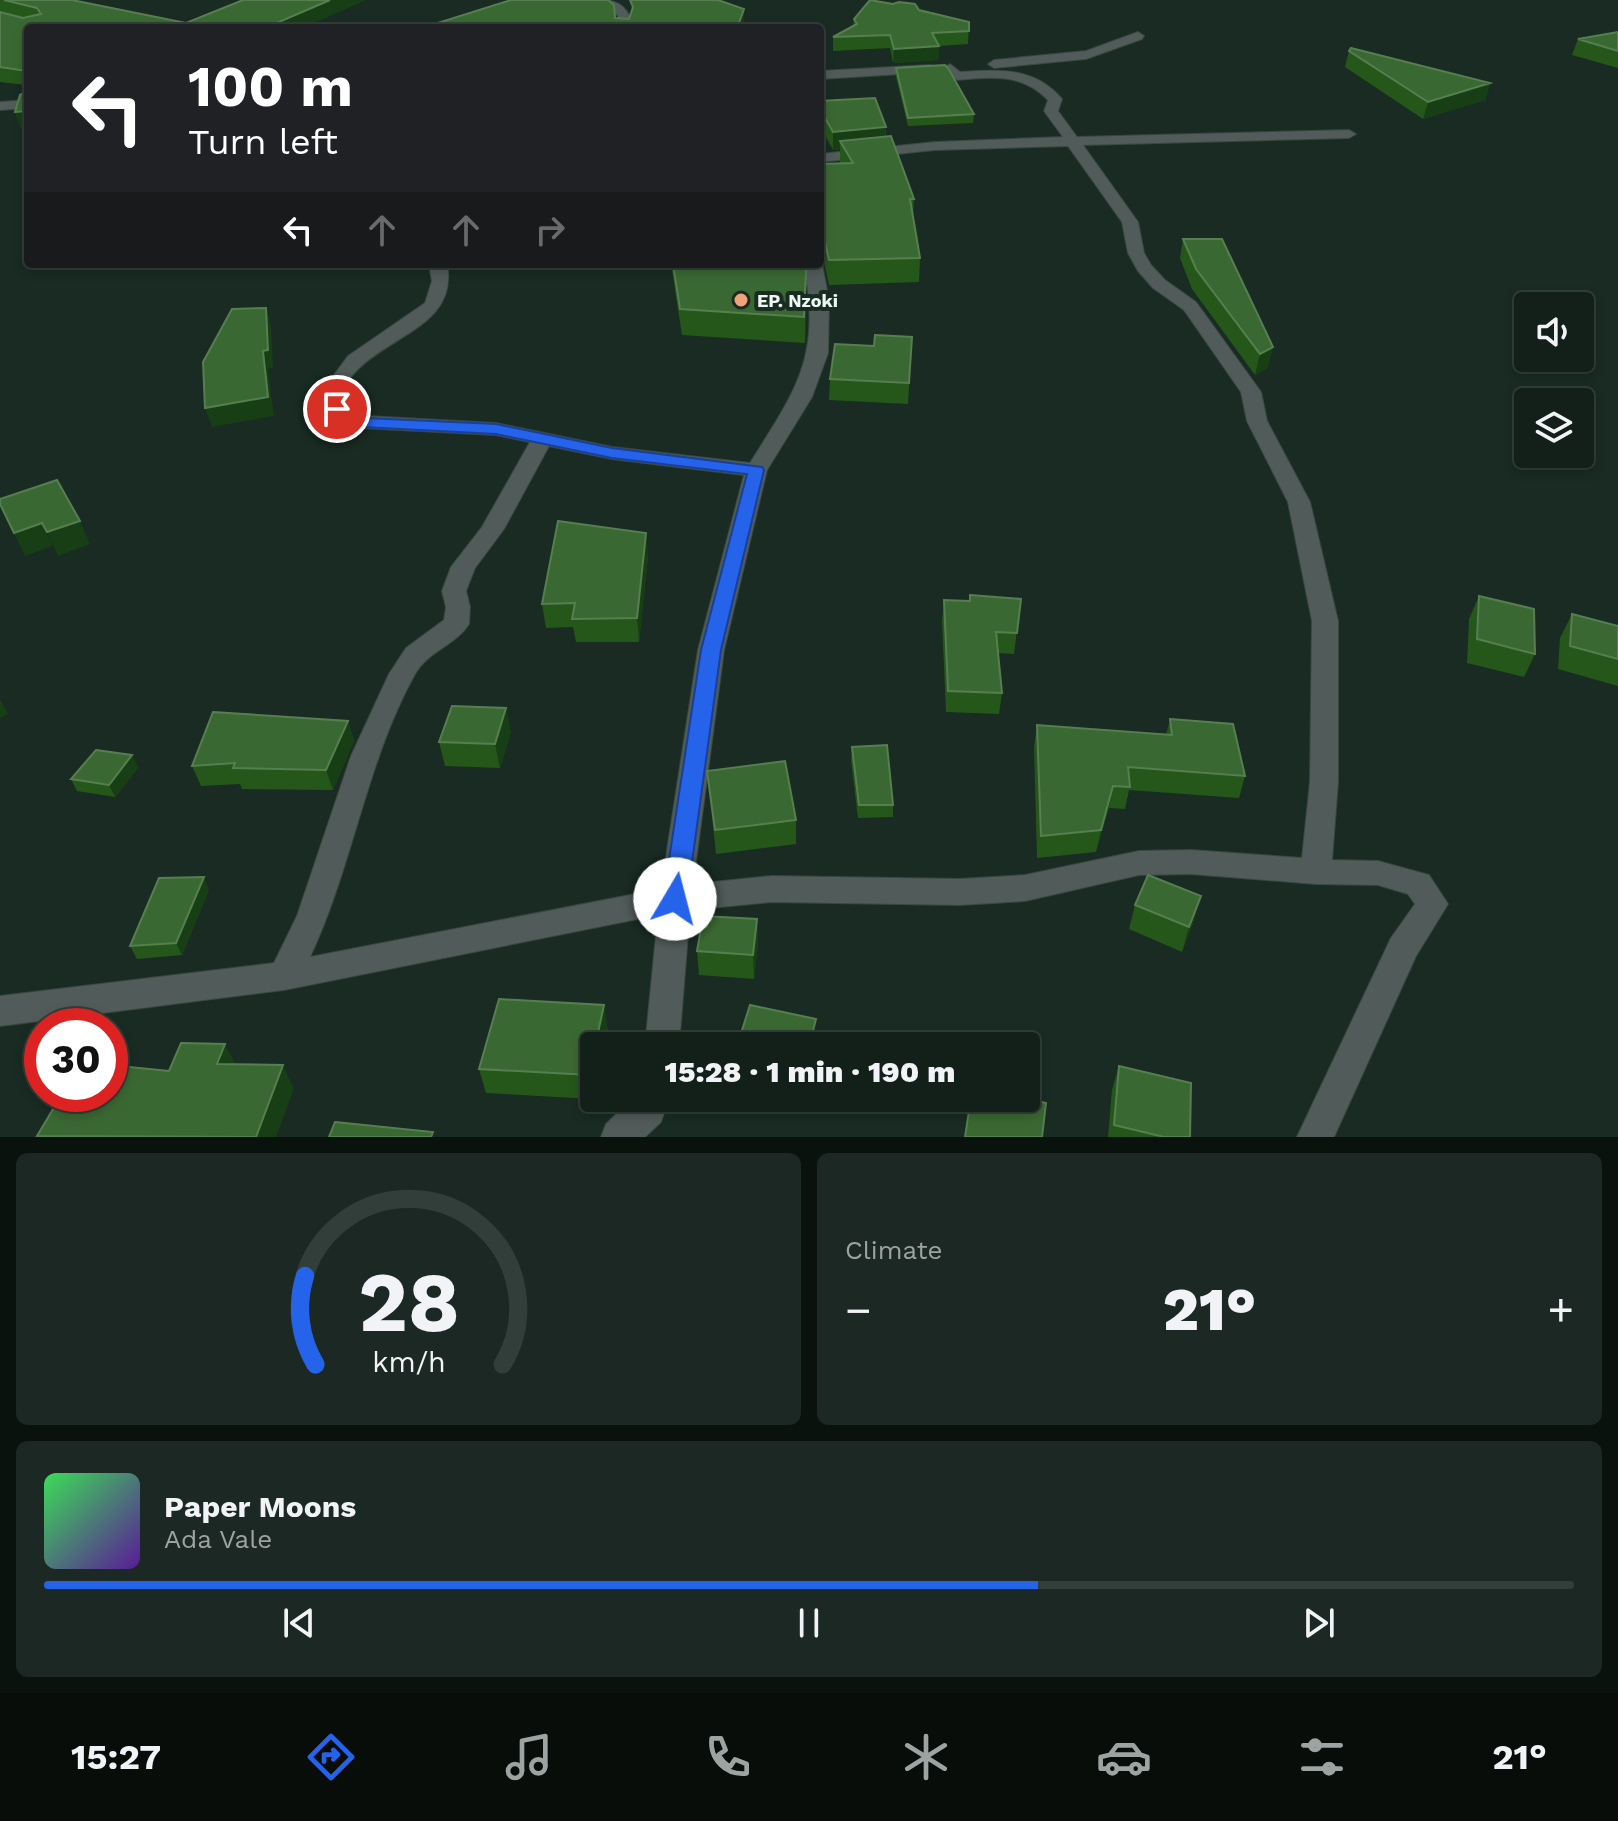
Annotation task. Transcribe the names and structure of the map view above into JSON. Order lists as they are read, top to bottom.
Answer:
{
  "places": ["EP. Nzoki"],
  "page": {
    "turn": ["100 m", "Turn left"],
    "limit": "30",
    "trip": "15:28 · 1 min · 190 m",
    "tile": "Climate",
    "heat": ["−", "21°", "+"],
    "song": ["Paper Moons", "Ada Vale"],
    "tabs": ["15:27", "21°"],
    "gauge": ["28", "km/h"]
  }
}
